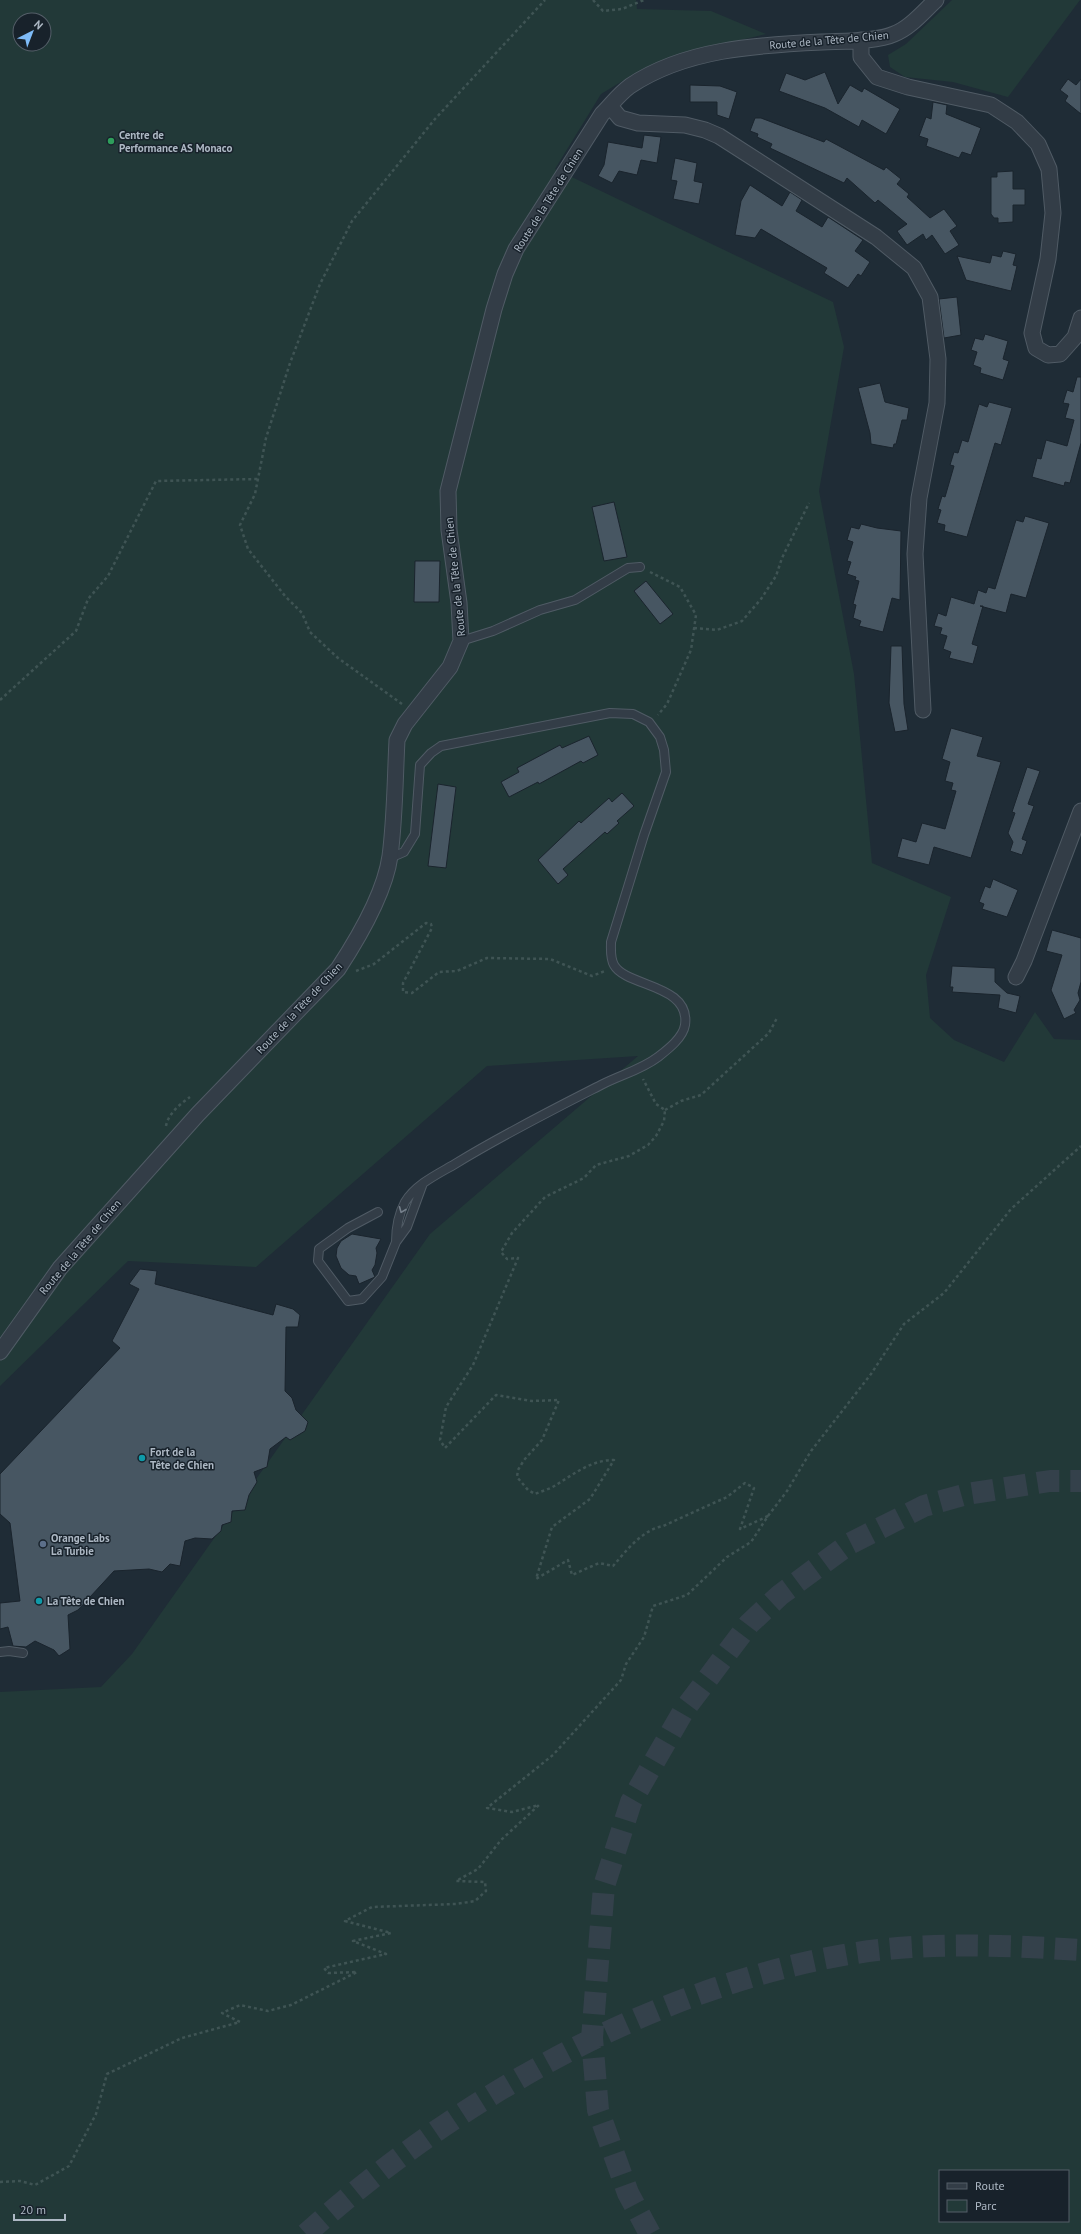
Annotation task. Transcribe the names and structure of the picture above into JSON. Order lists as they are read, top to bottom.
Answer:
{
  "streets": {
    "street": ["Route de la Tête de Chien"]
  },
  "places": [
    "Centre de Performance AS Monaco",
    "Fort de la Tête de Chien",
    "Orange Labs La Turbie",
    "La Tête de Chien"
  ],
  "legend": ["Route", "Parc"],
  "scale_bar": "20 m",
  "north": "top right"
}
